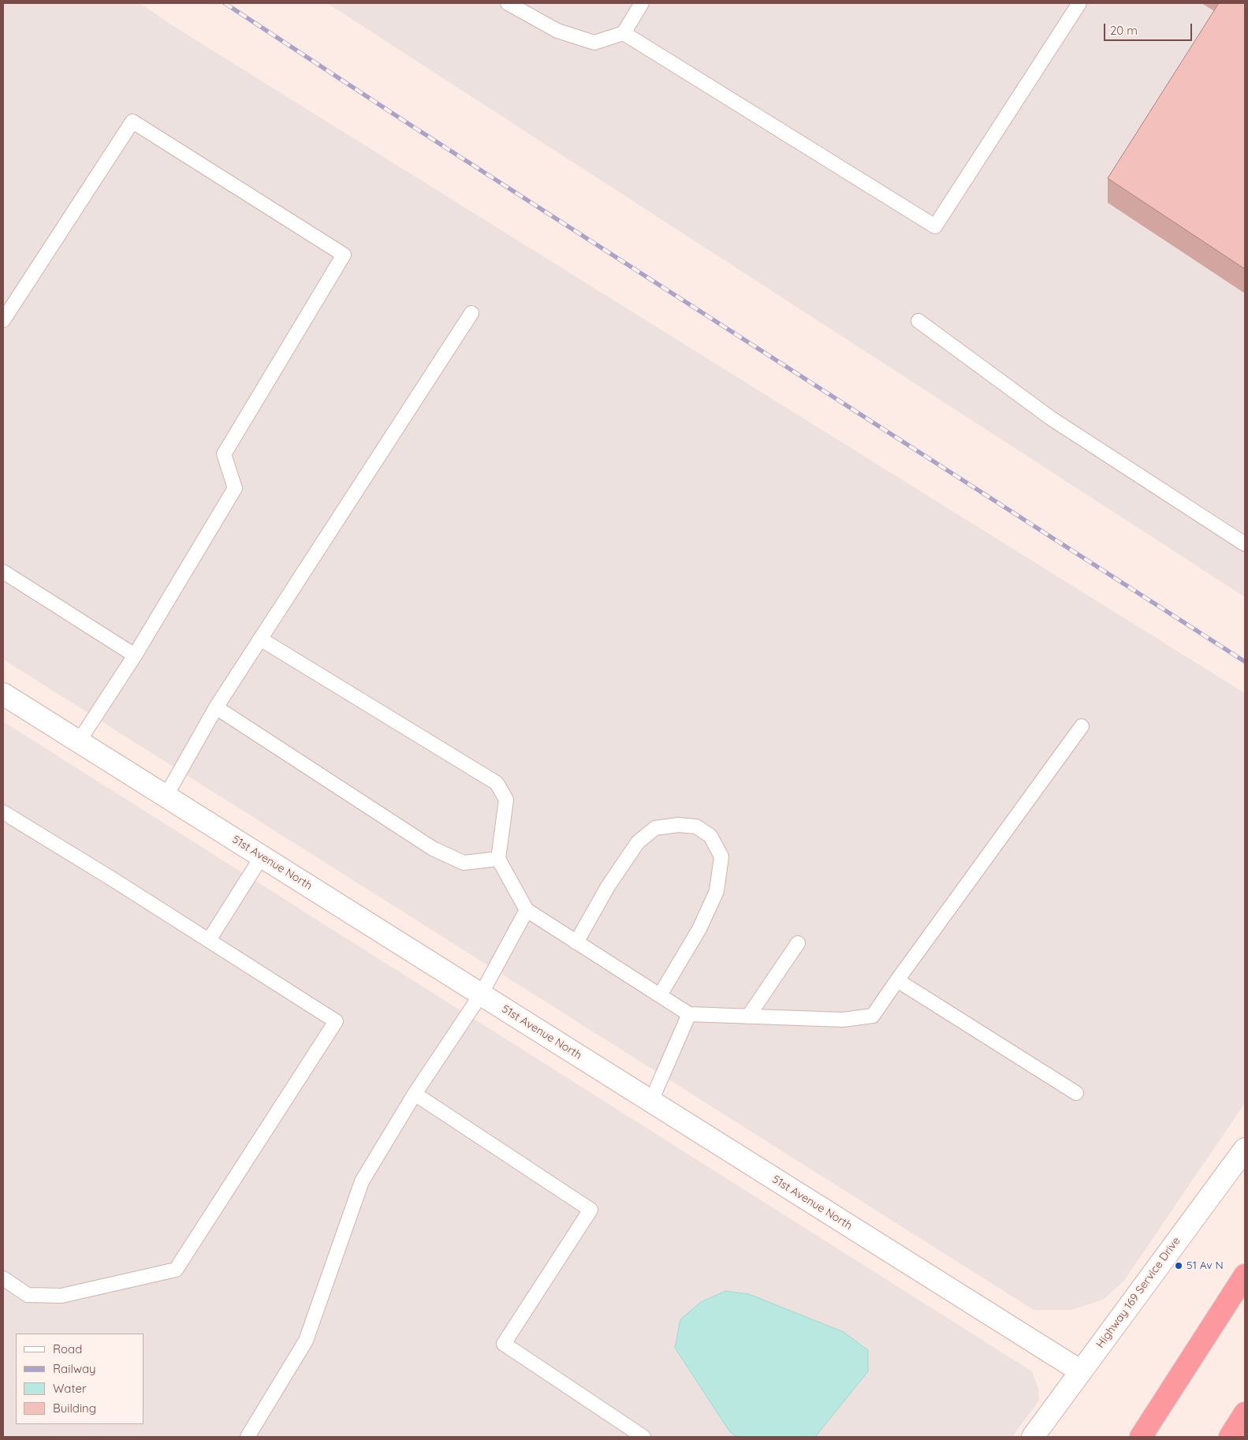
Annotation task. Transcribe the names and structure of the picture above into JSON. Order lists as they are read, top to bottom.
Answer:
{
  "streets": {
    "street": ["51st Avenue North", "Highway 169 Service Drive"]
  },
  "crossings": [
    ["51st Avenue North", "Highway 169 Service Drive"]
  ],
  "places": ["51 Av N"],
  "legend": [
    "Road",
    "Railway",
    "Water",
    "Building"
  ],
  "scale_bar": "20 m"
}
